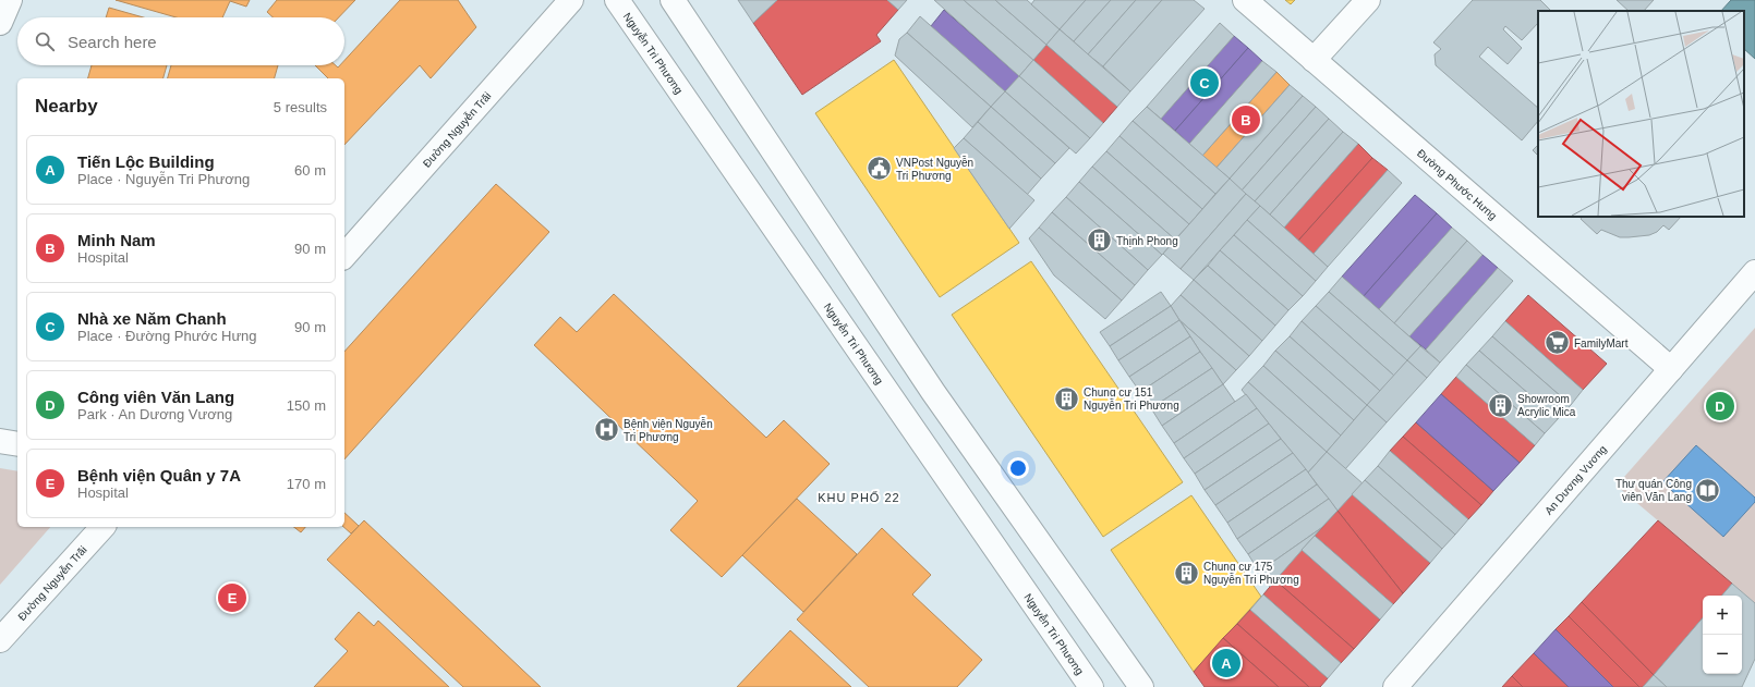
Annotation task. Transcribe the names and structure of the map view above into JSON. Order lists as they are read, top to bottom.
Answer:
{
  "streets": {
    "main road": [
      "Nguyễn Tri Phương",
      "Đường Nguyễn Trãi",
      "Đường Phước Hưng",
      "An Dương Vương"
    ]
  },
  "crossings": [
    ["Đường Phước Hưng", "An Dương Vương"]
  ],
  "districts": ["KHU PHỐ 22"],
  "places": {
    "public building": ["VNPost Nguyễn Tri Phương"],
    "building": [
      "Thịnh Phong",
      "Chung cư 151 Nguyễn Tri Phương",
      "Showroom Acrylic Mica",
      "Chung cư 175 Nguyễn Tri Phương"
    ],
    "supermarket": ["FamilyMart"],
    "hospital": ["Bệnh viện Nguyễn Tri Phương"],
    "library": ["Thư quán Công viên Văn Lang"]
  },
  "page": {
    "search": "Search here",
    "pins": [
      "C",
      "B",
      "D",
      "E",
      "A"
    ],
    "heading": ["Nearby", "5 results"],
    "list": [
      {
        "mark": "A",
        "name": "Tiến Lộc Building",
        "note": "Place · Nguyễn Tri Phương",
        "value": "60 m"
      },
      {
        "mark": "B",
        "name": "Minh Nam",
        "note": "Hospital",
        "value": "90 m"
      },
      {
        "mark": "C",
        "name": "Nhà xe Năm Chanh",
        "note": "Place · Đường Phước Hưng",
        "value": "90 m"
      },
      {
        "mark": "D",
        "name": "Công viên Văn Lang",
        "note": "Park · An Dương Vương",
        "value": "150 m"
      },
      {
        "mark": "E",
        "name": "Bệnh viện Quân y 7A",
        "note": "Hospital",
        "value": "170 m"
      }
    ],
    "map_buttons": ["+", "−"]
  }
}
